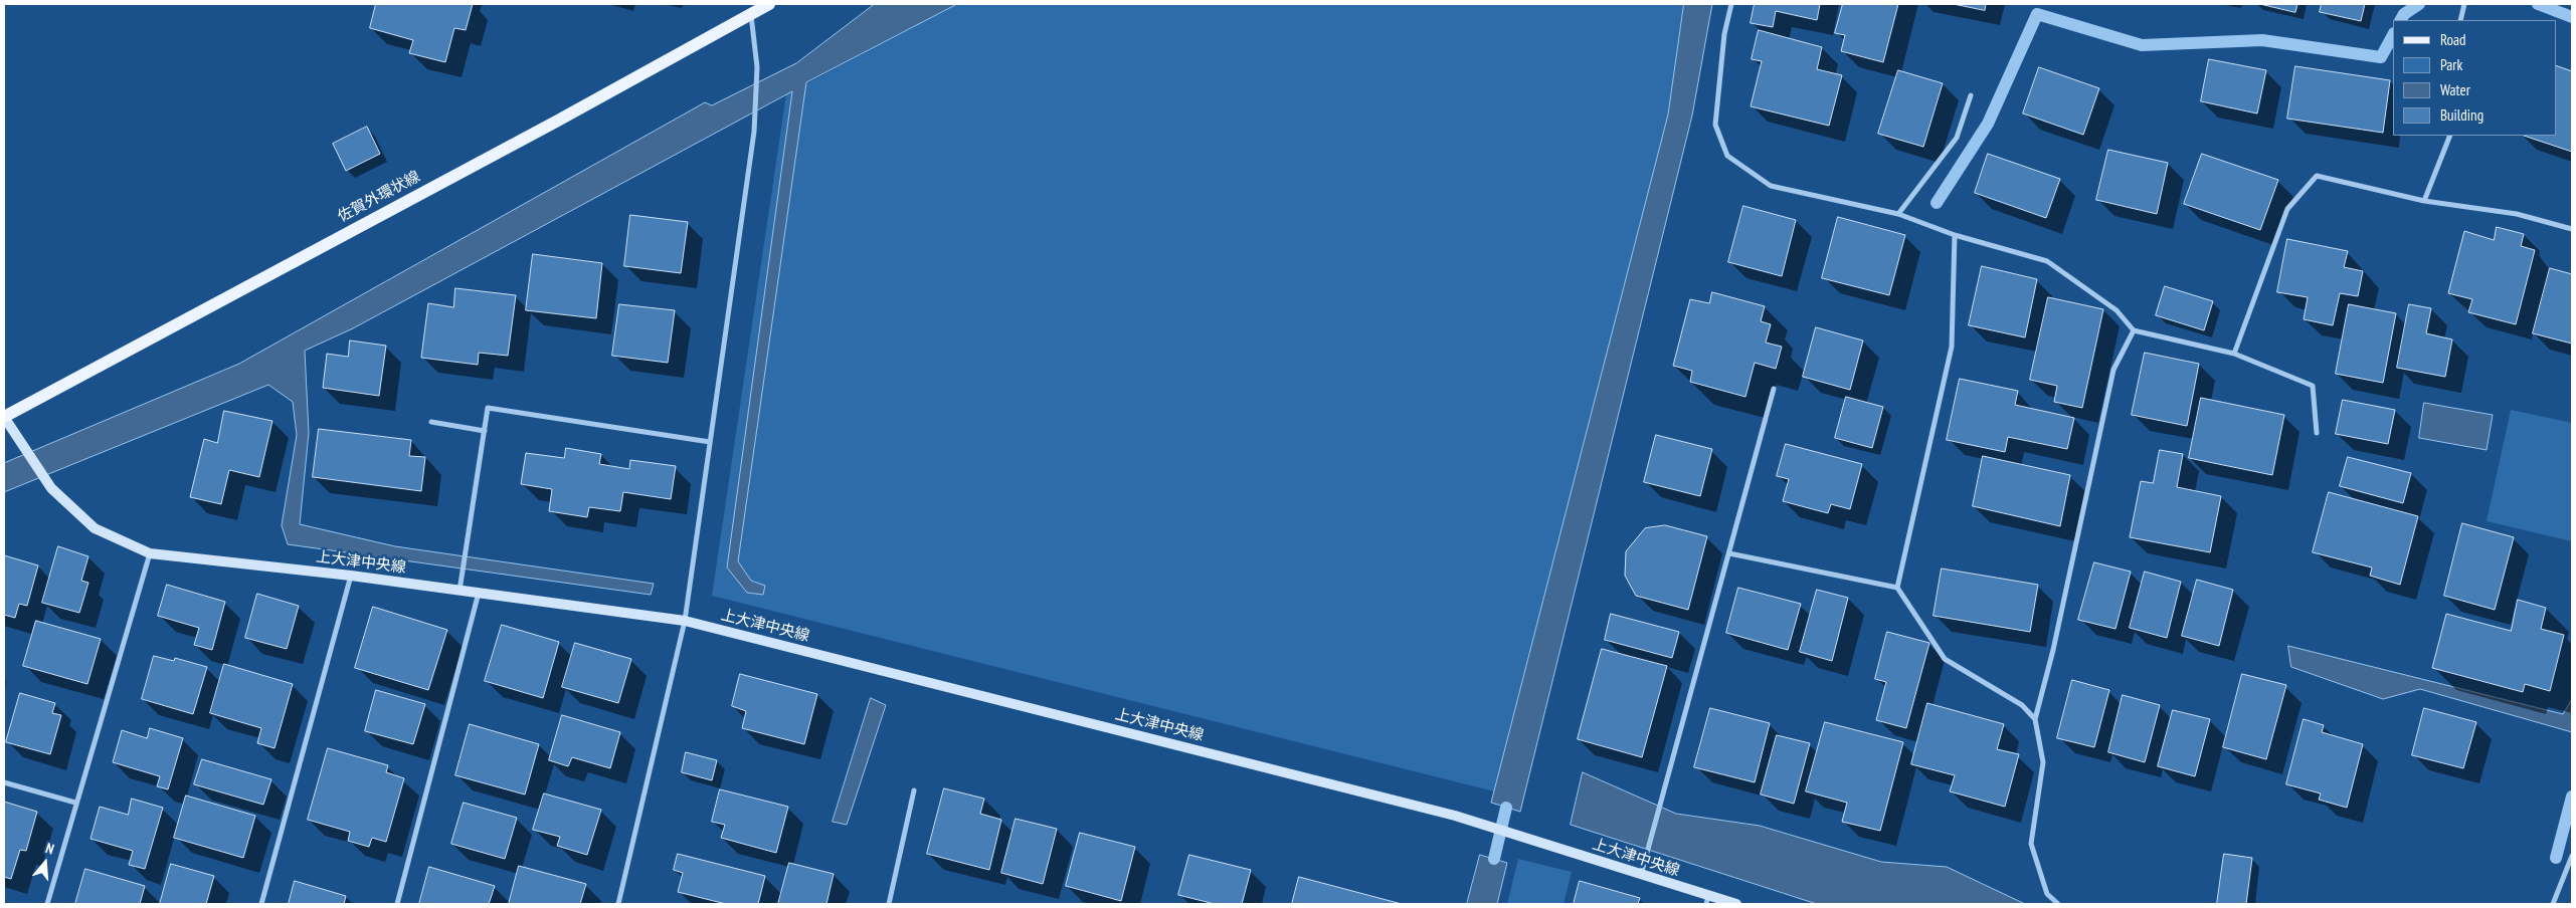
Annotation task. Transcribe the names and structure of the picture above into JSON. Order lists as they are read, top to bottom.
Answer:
{
  "streets": {
    "main road": ["佐賀外環状線"],
    "street": ["上大津中央線"]
  },
  "crossings": [
    ["佐賀外環状線", "上大津中央線"]
  ],
  "legend": [
    "Road",
    "Park",
    "Water",
    "Building"
  ],
  "north": "top"
}
